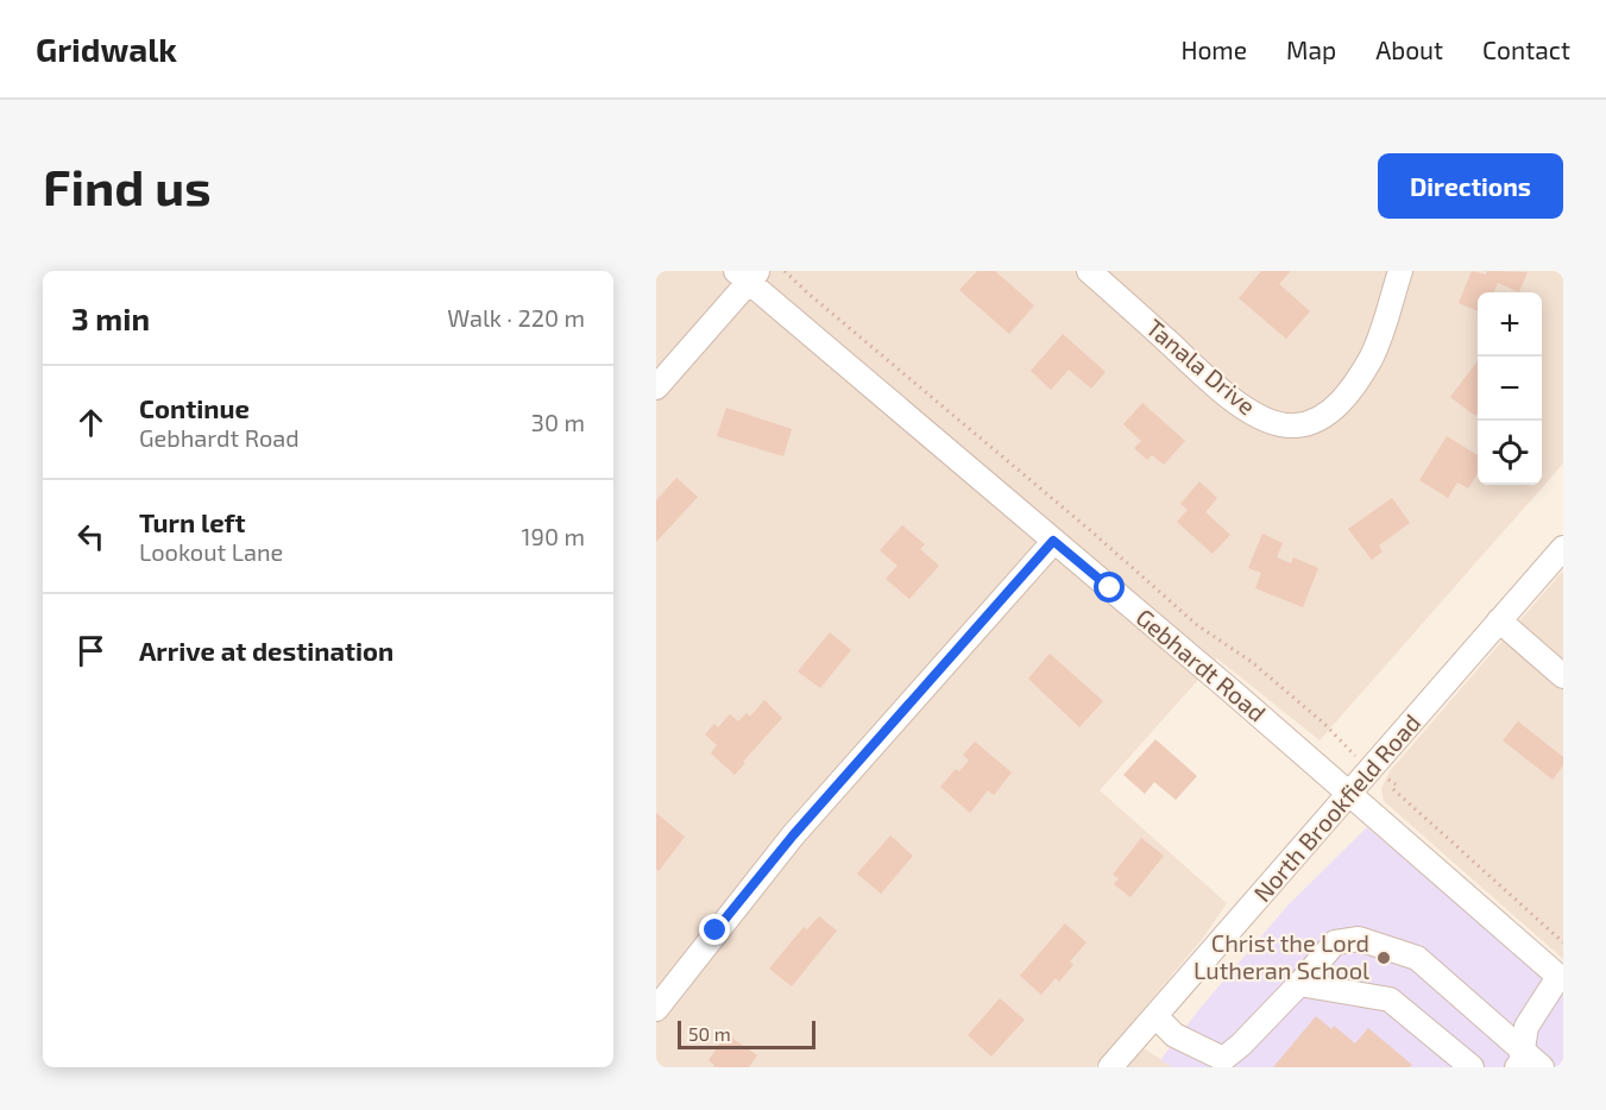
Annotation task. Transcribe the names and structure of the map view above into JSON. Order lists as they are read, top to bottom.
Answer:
{
  "streets": {
    "street": ["Tanala Drive", "Gebhardt Road", "North Brookfield Road"]
  },
  "crossings": [
    ["Gebhardt Road", "North Brookfield Road"]
  ],
  "places": ["Christ the Lord Lutheran School"],
  "scale_bar": "50 m",
  "page": {
    "header": "Gridwalk",
    "nav": [
      "Home",
      "Map",
      "About",
      "Contact"
    ],
    "buttons": "Directions",
    "title": "Find us",
    "heading": ["3 min", "Walk · 220 m"],
    "map_buttons": ["+", "−"],
    "list": [
      ["Continue", "Gebhardt Road", "30 m"],
      ["Turn left", "Lookout Lane", "190 m"],
      "Arrive at destination"
    ],
    "scale": "50 m"
  }
}
